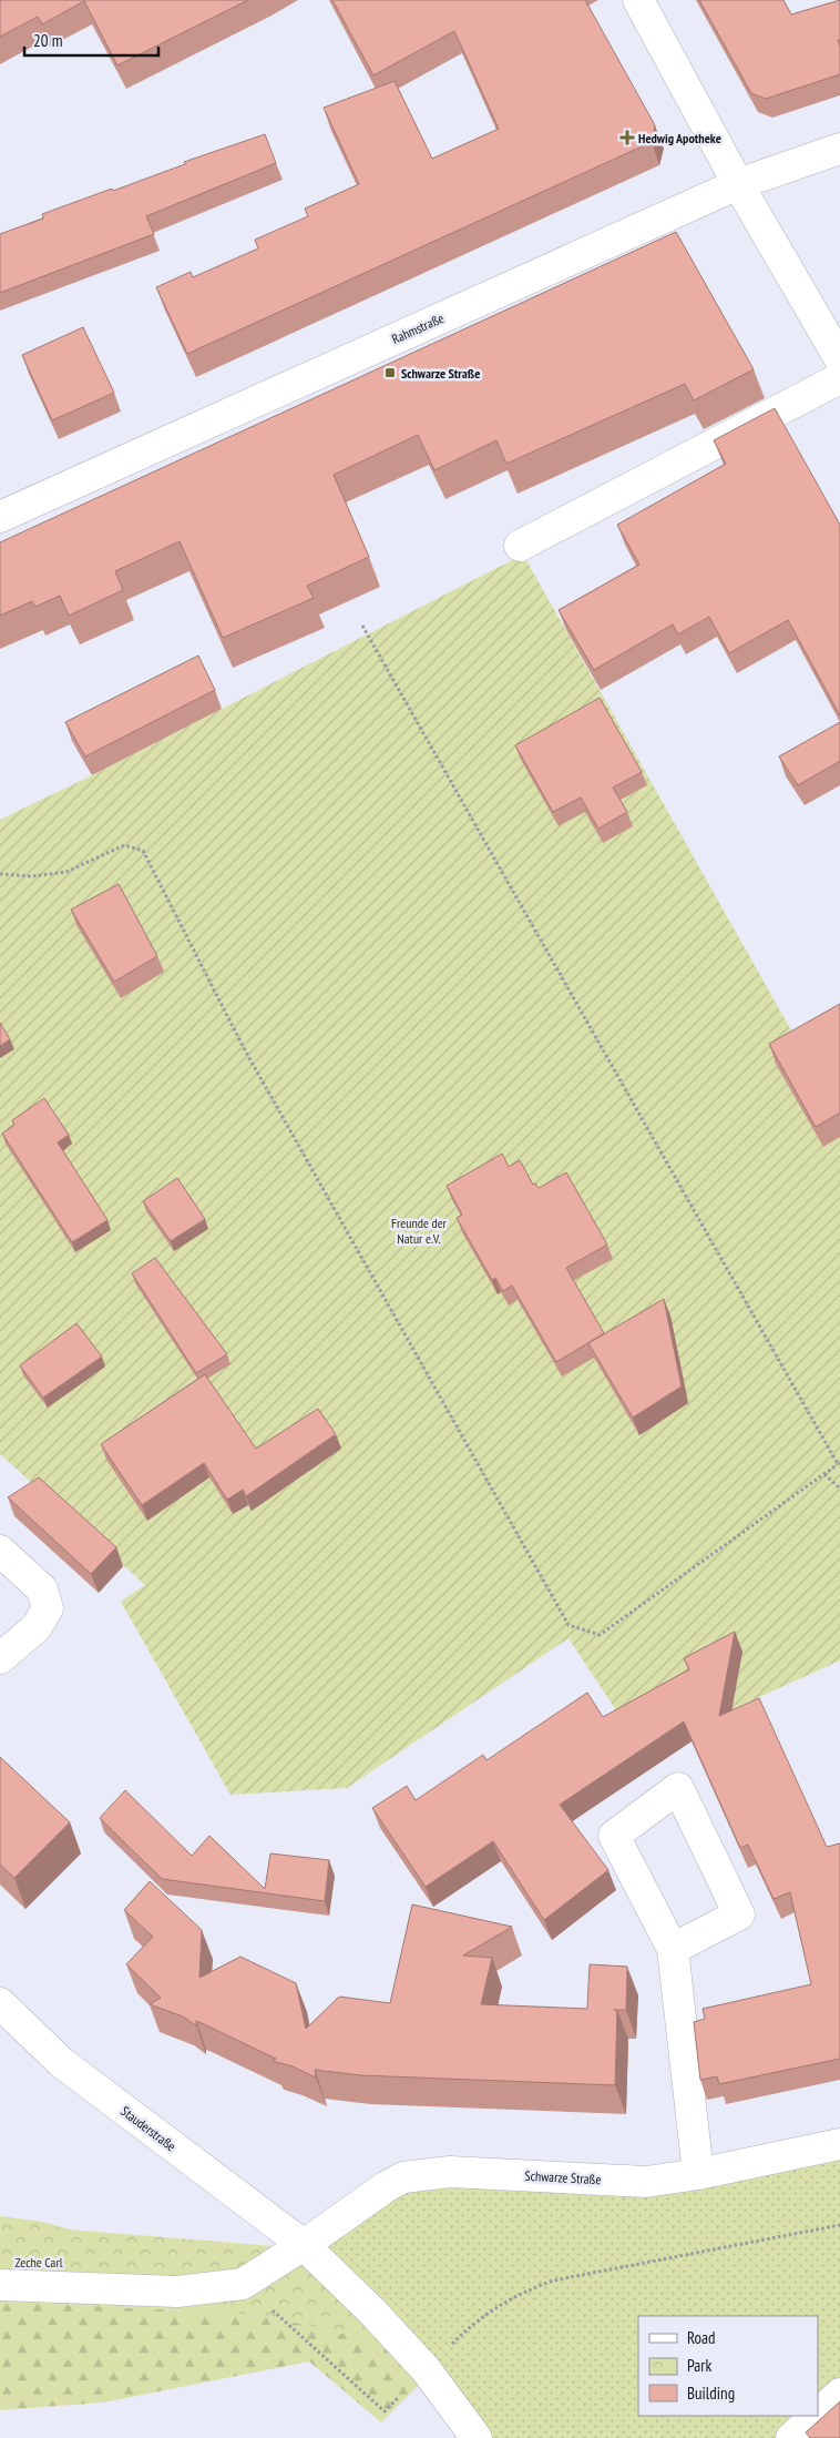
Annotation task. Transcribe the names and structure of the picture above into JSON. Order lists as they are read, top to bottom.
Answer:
{
  "streets": {
    "street": ["Rahmstraße", "Stauderstraße", "Schwarze Straße"]
  },
  "crossings": [
    ["Stauderstraße", "Schwarze Straße"]
  ],
  "parks": ["Freunde der Natur e.V.", "Zeche Carl"],
  "places": {
    "health": ["Hedwig Apotheke"],
    "transit": ["Schwarze Straße"]
  },
  "legend": ["Road", "Park", "Building"],
  "scale_bar": "20 m"
}
